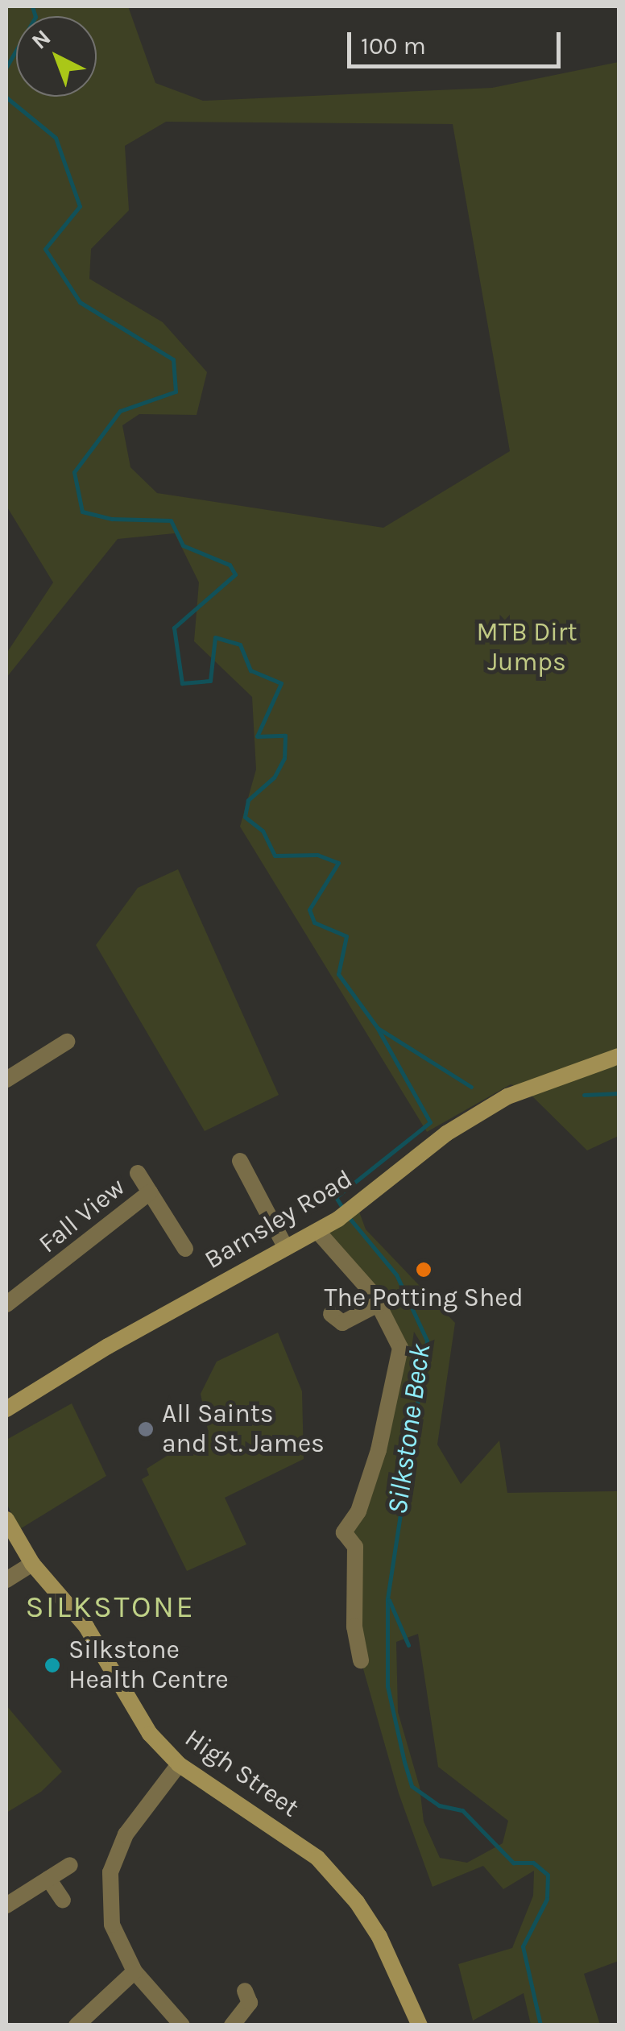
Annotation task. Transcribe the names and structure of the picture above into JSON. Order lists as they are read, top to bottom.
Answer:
{
  "streets": {
    "street": ["Fall View", "Barnsley Road", "High Street"]
  },
  "districts": ["SILKSTONE"],
  "water": ["Silkstone Beck"],
  "parks": ["MTB Dirt Jumps"],
  "places": ["The Potting Shed", "All Saints and St. James", "Silkstone Health Centre"],
  "scale_bar": "100 m",
  "north": "top left"
}
